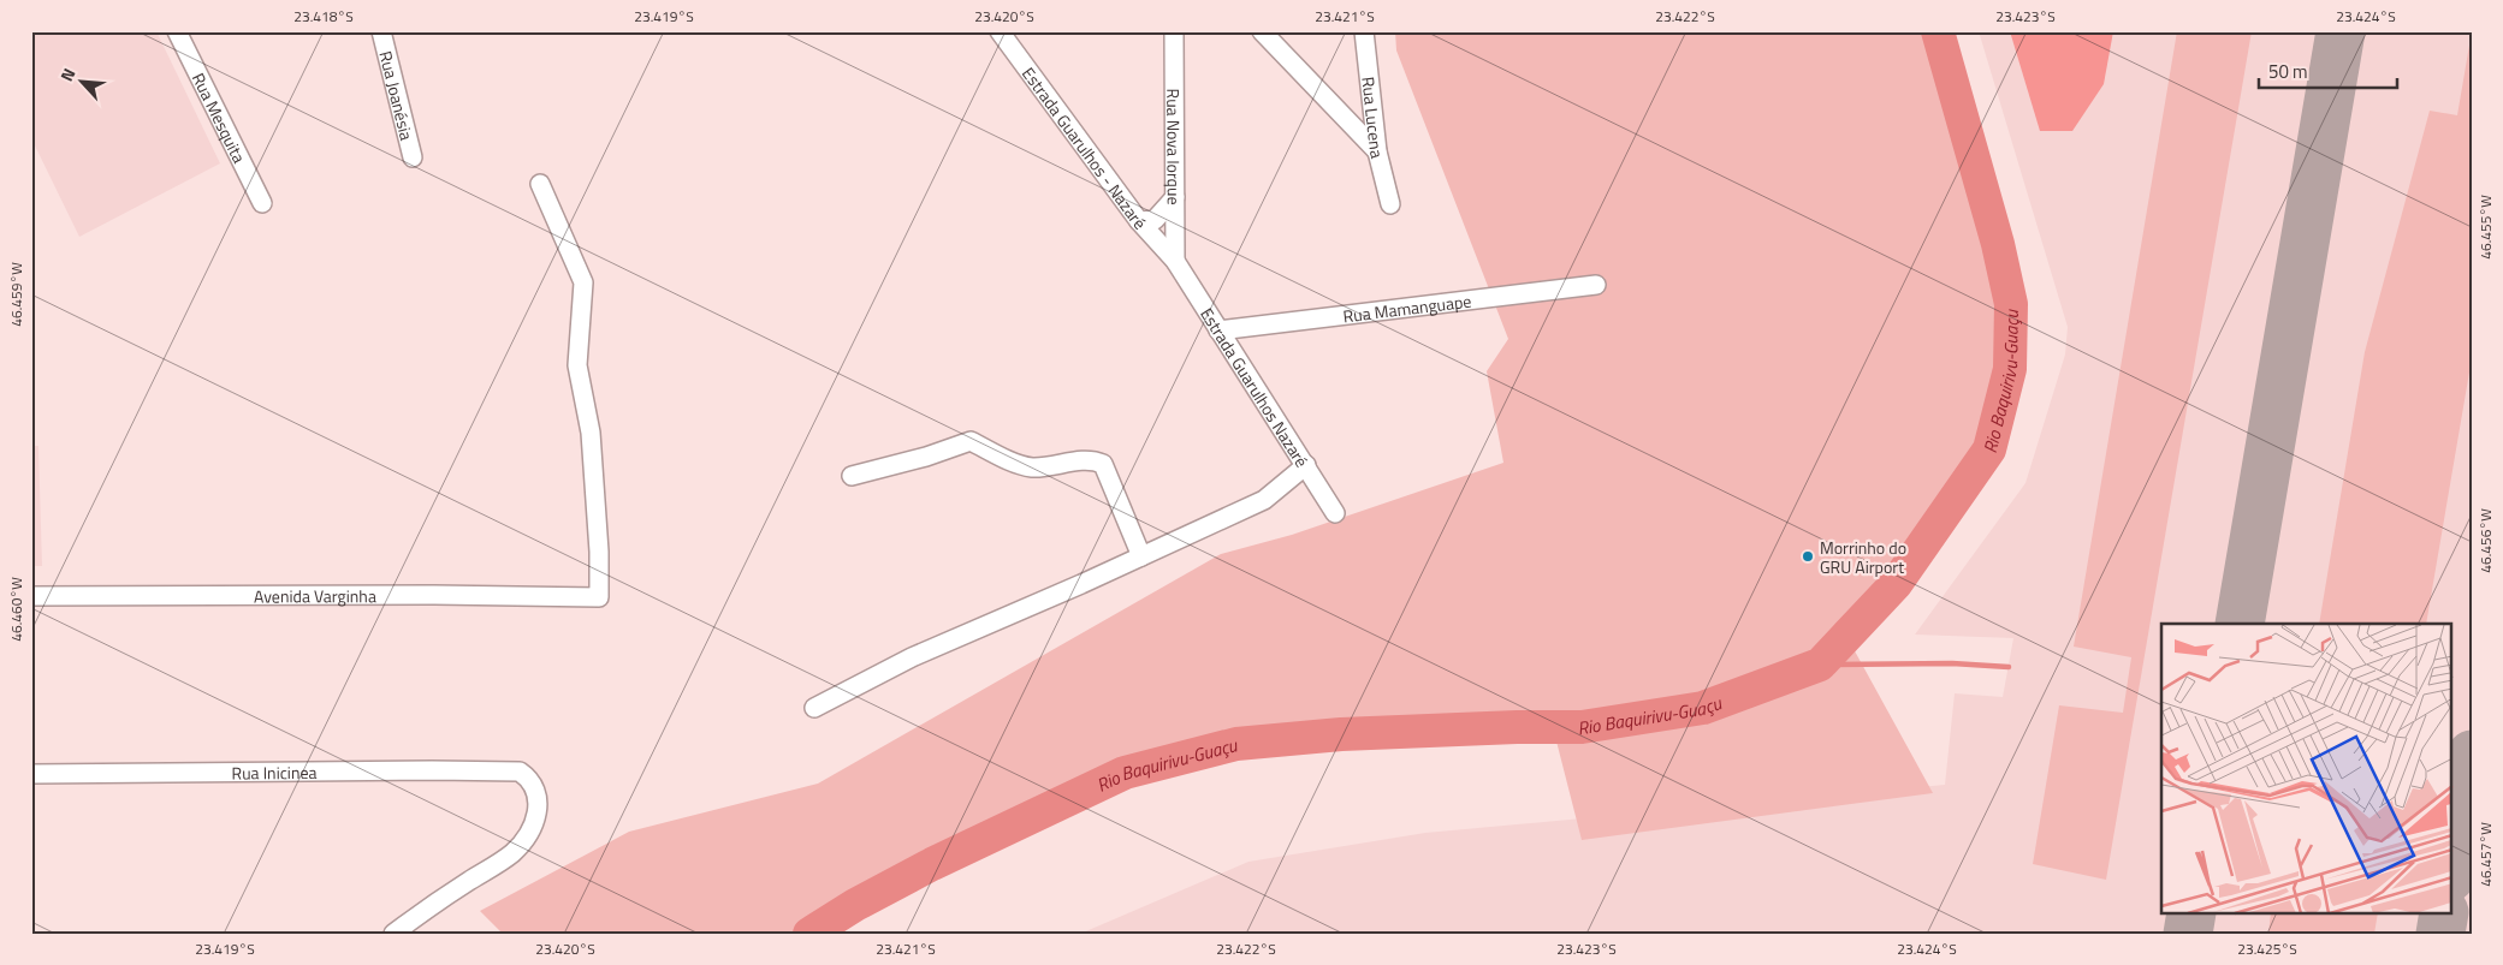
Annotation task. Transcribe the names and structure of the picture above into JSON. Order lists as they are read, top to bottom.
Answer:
{
  "streets": {
    "street": [
      "Rua Joanésia",
      "Rua Mesquita",
      "Rua Lucena",
      "Rua Nova Iorque",
      "Estrada Guarulhos - Nazaré",
      "Rua Mamanguape",
      "Estrada Guarulhos Nazaré",
      "Avenida Varginha",
      "Rua Inicinea"
    ]
  },
  "crossings": [
    ["Rua Nova Iorque", "Estrada Guarulhos - Nazaré"],
    ["Rua Nova Iorque", "Estrada Guarulhos Nazaré"],
    ["Estrada Guarulhos - Nazaré", "Estrada Guarulhos Nazaré"],
    ["Rua Mamanguape", "Estrada Guarulhos Nazaré"]
  ],
  "water": ["Rio Baquirivu-Guaçu"],
  "places": ["Morrinho do GRU Airport"],
  "scale_bar": "50 m",
  "north": "top left",
  "coordinates": [
    "23.418°S",
    "23.419°S",
    "23.420°S",
    "23.421°S",
    "23.422°S",
    "23.423°S",
    "23.424°S",
    "46.455°W",
    "46.459°W",
    "46.456°W",
    "46.460°W",
    "46.457°W",
    "23.425°S"
  ]
}
